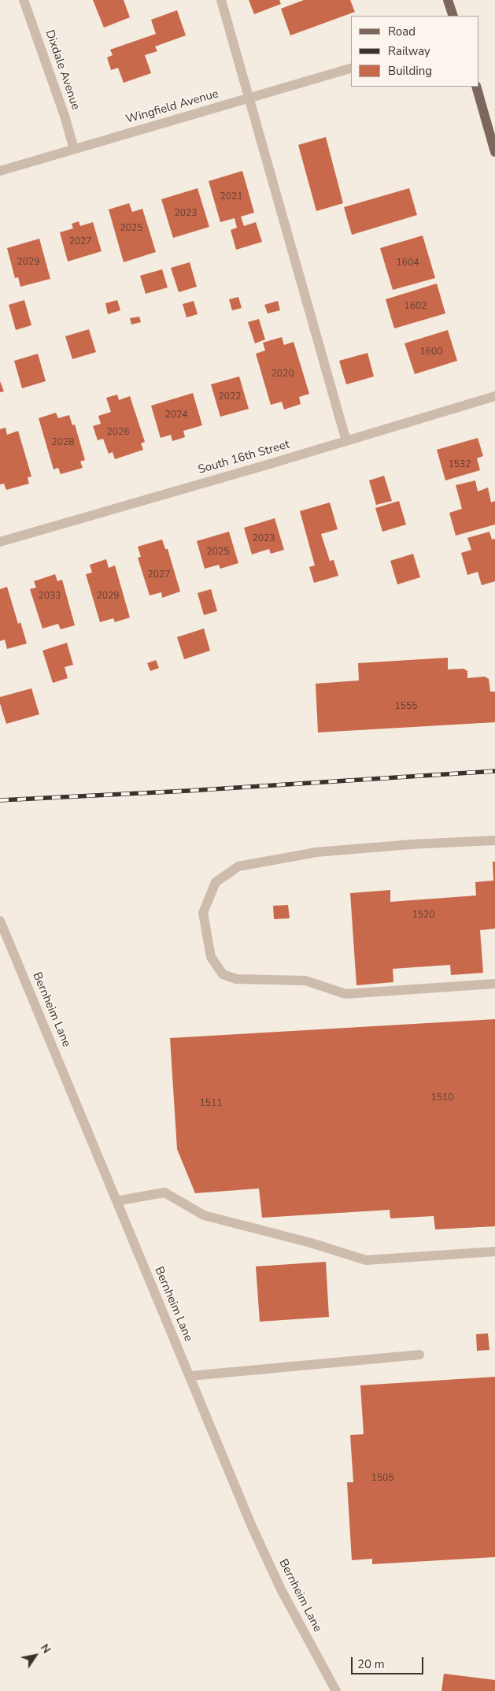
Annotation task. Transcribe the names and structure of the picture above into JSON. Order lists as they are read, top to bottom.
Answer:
{
  "streets": {
    "street": [
      "Dixdale Avenue",
      "Wingfield Avenue",
      "South 16th Street",
      "Bernheim Lane"
    ]
  },
  "crossings": [
    ["Dixdale Avenue", "Wingfield Avenue"]
  ],
  "house_numbers": [
    "2021",
    "2023",
    "2025",
    "2027",
    "2029",
    "1604",
    "1602",
    "1600",
    "2020",
    "2022",
    "2024",
    "2026",
    "2028",
    "1532",
    "2023",
    "2025",
    "2027",
    "2033",
    "2029",
    "1555",
    "1520",
    "1510",
    "1511",
    "1505"
  ],
  "legend": ["Road", "Railway", "Building"],
  "scale_bar": "20 m",
  "north": "top right"
}
